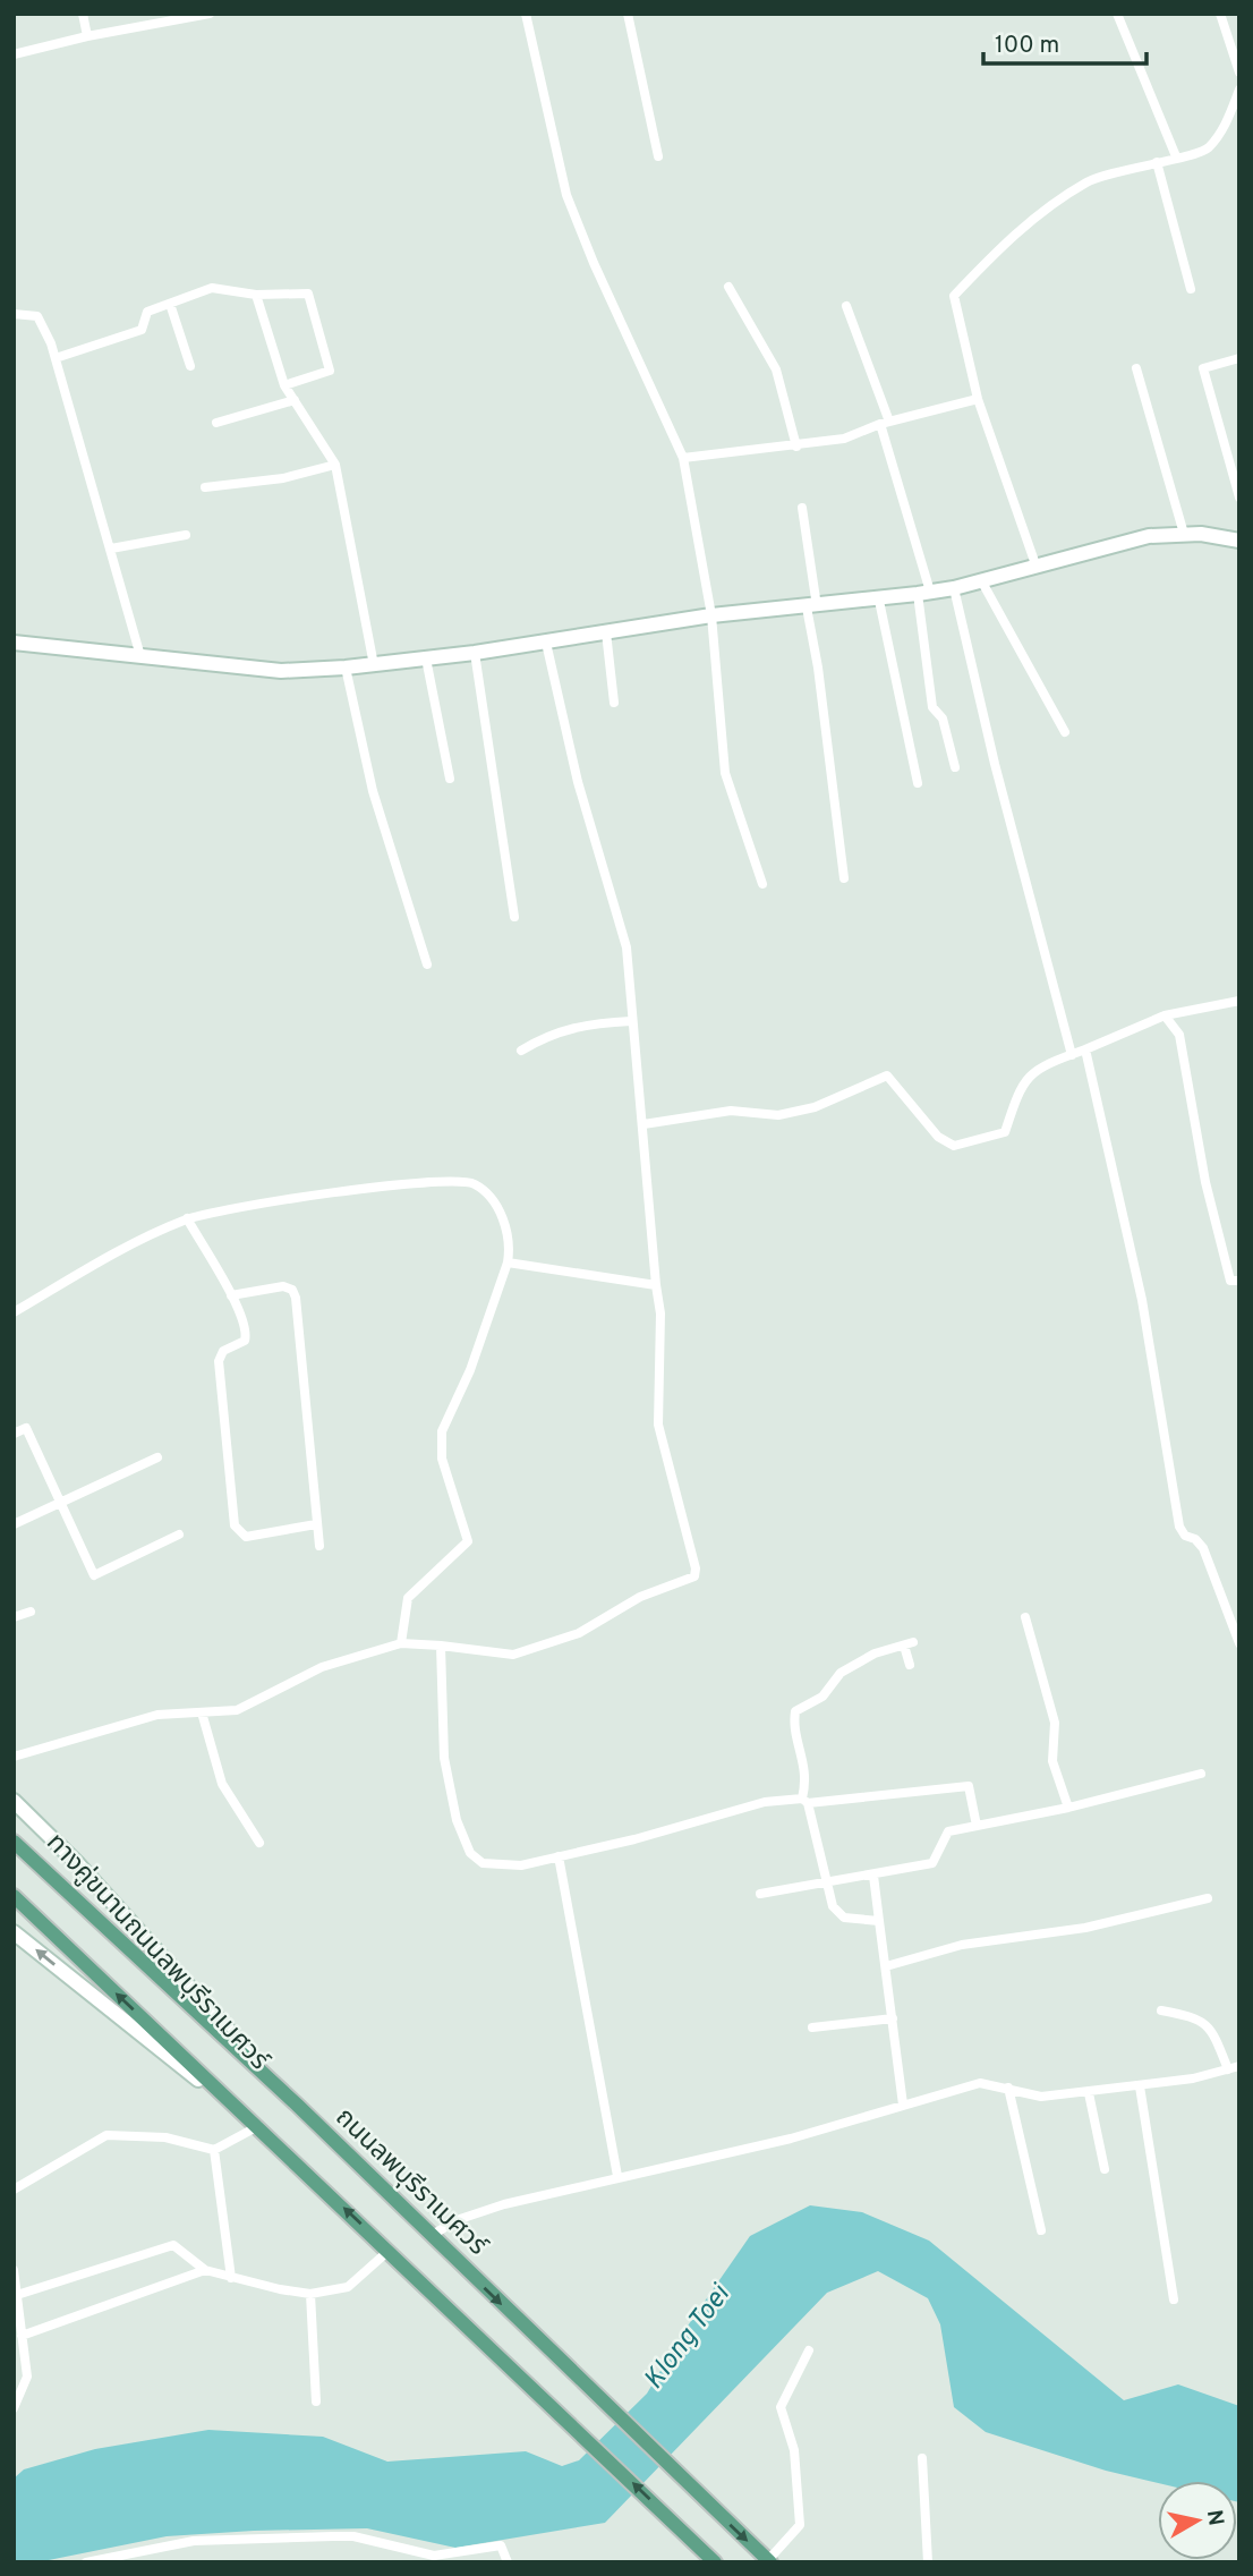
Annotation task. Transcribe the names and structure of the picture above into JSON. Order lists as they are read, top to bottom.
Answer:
{
  "streets": {
    "main road": ["ถนนลพบุรีราเมศวร์"],
    "street": ["ทางคู่ขนานถนนลพบุรีราเมศวร์"]
  },
  "crossings": [
    ["ทางคู่ขนานถนนลพบุรีราเมศวร์", "ถนนลพบุรีราเมศวร์"]
  ],
  "water": ["Klong Toei"],
  "scale_bar": "100 m",
  "north": "right"
}
